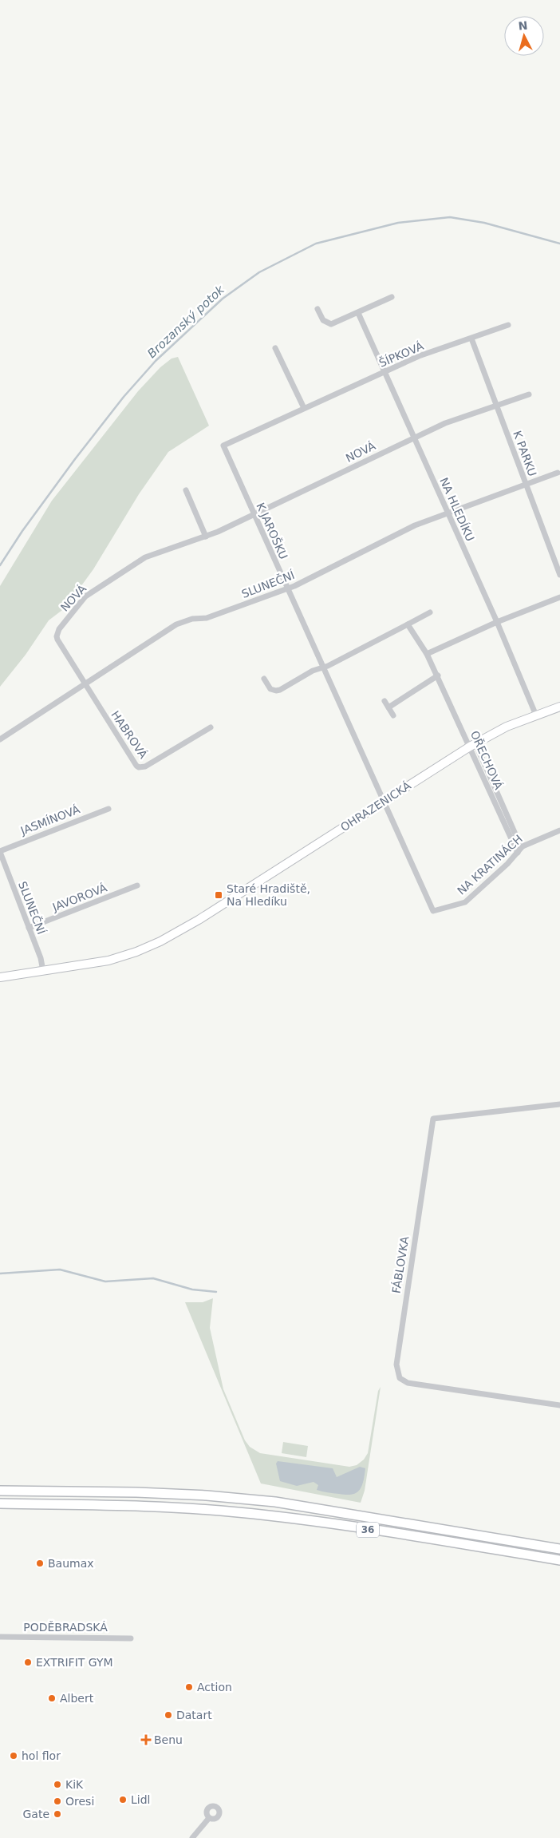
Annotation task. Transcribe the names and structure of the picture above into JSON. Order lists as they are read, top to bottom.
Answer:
{
  "streets": {
    "main road": ["36"],
    "street": [
      "ŠÍPKOVÁ",
      "NOVÁ",
      "K PARKU",
      "NA HLEDÍKU",
      "K JAROŠKU",
      "SLUNEČNÍ",
      "HABROVÁ",
      "OŘECHOVÁ",
      "OHRAZENICKÁ",
      "JASMÍNOVÁ",
      "NA KRATINÁCH",
      "JAVOROVÁ",
      "FÁBLOVKA",
      "PODĚBRADSKÁ"
    ]
  },
  "crossings": [
    ["ŠÍPKOVÁ", "K PARKU"],
    ["ŠÍPKOVÁ", "NA HLEDÍKU"],
    ["ŠÍPKOVÁ", "K JAROŠKU"],
    ["NOVÁ", "K PARKU"],
    ["NOVÁ", "NA HLEDÍKU"],
    ["NOVÁ", "K JAROŠKU"],
    ["NOVÁ", "SLUNEČNÍ"],
    ["NOVÁ", "HABROVÁ"],
    ["K PARKU", "SLUNEČNÍ"],
    ["NA HLEDÍKU", "SLUNEČNÍ"],
    ["NA HLEDÍKU", "OHRAZENICKÁ"],
    ["K JAROŠKU", "SLUNEČNÍ"],
    ["K JAROŠKU", "OHRAZENICKÁ"],
    ["K JAROŠKU", "NA KRATINÁCH"],
    ["SLUNEČNÍ", "HABROVÁ"],
    ["SLUNEČNÍ", "OHRAZENICKÁ"],
    ["SLUNEČNÍ", "JASMÍNOVÁ"],
    ["SLUNEČNÍ", "JAVOROVÁ"],
    ["OŘECHOVÁ", "OHRAZENICKÁ"],
    ["OŘECHOVÁ", "NA KRATINÁCH"],
    ["OHRAZENICKÁ", "NA KRATINÁCH"]
  ],
  "water": ["Brozanský potok"],
  "places": {
    "transit": ["Staré Hradiště, Na Hledíku"],
    "other": [
      "Baumax",
      "EXTRIFIT GYM",
      "Action",
      "Albert",
      "Datart",
      "hol flor",
      "KiK",
      "Lidl",
      "Oresi",
      "Gate"
    ],
    "health": ["Benu"]
  },
  "north": "top"
}
